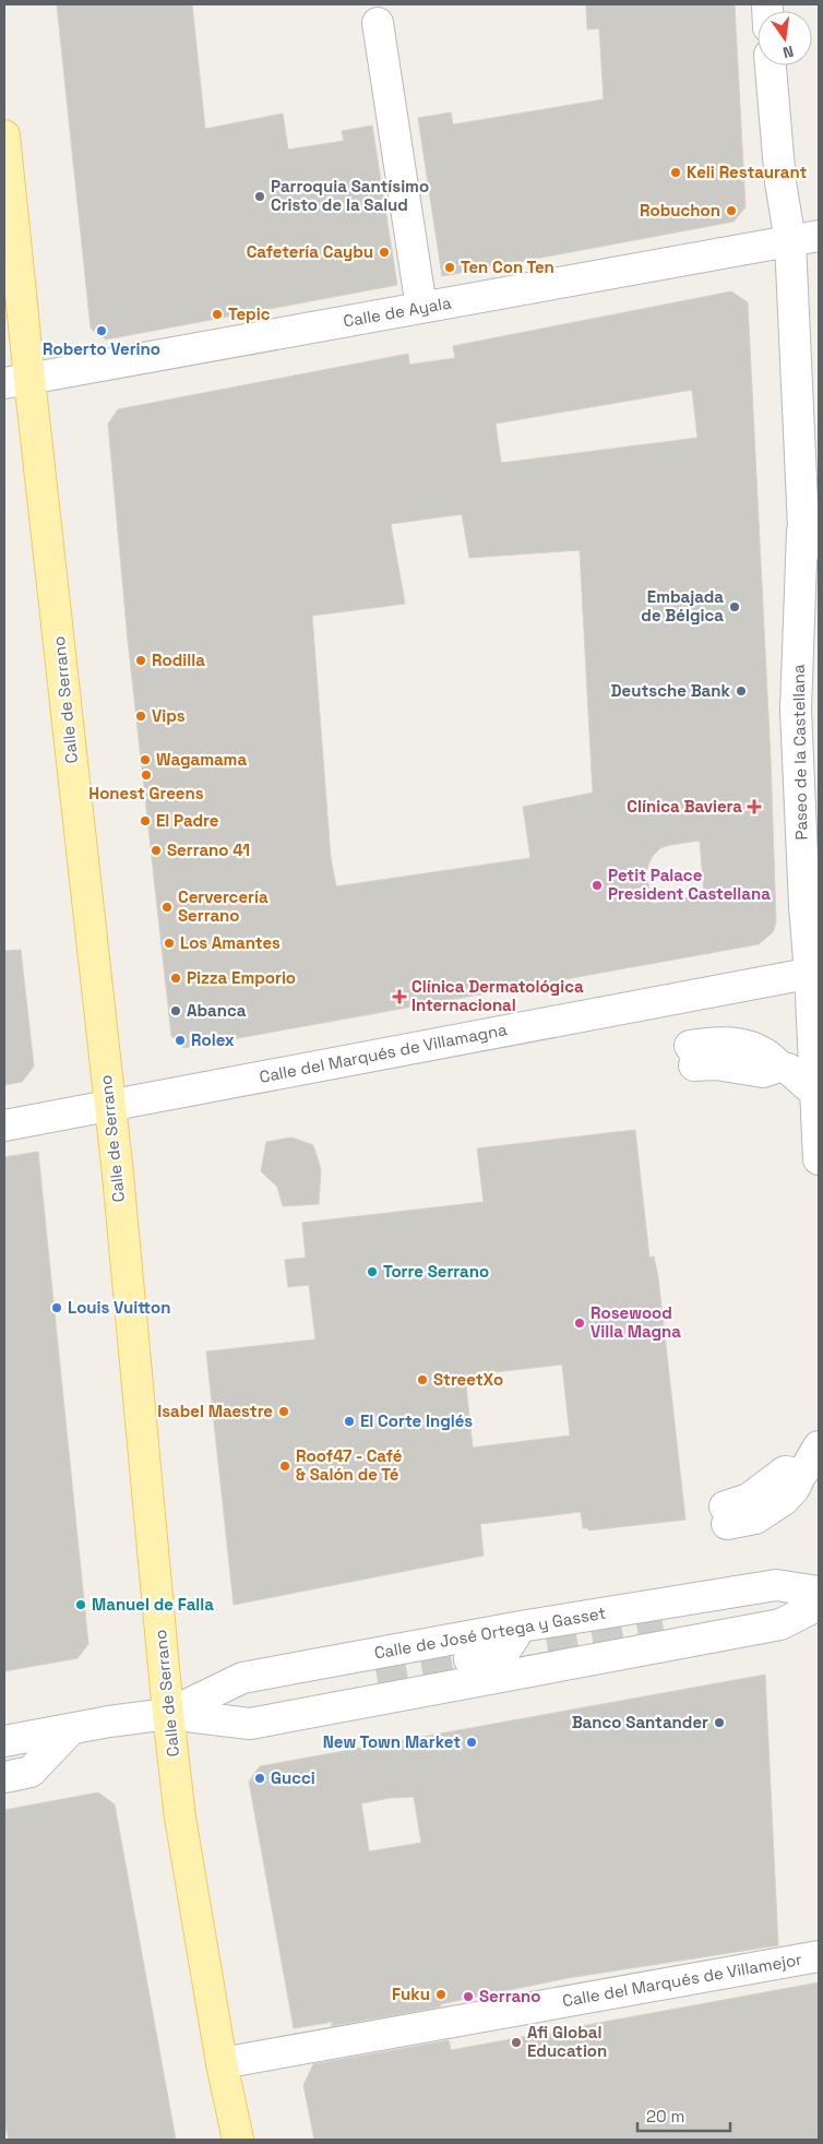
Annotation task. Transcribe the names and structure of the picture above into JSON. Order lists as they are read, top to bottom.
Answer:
{
  "streets": {
    "main road": ["Calle de Serrano"],
    "street": [
      "Calle de Ayala",
      "Paseo de la Castellana",
      "Calle del Marqués de Villamagna",
      "Calle de José Ortega y Gasset",
      "Calle del Marqués de Villamejor"
    ]
  },
  "crossings": [
    ["Calle de Ayala", "Calle de Serrano"],
    ["Calle de Ayala", "Paseo de la Castellana"],
    ["Calle de Serrano", "Calle del Marqués de Villamagna"],
    ["Calle de Serrano", "Calle de José Ortega y Gasset"],
    ["Calle de Serrano", "Calle del Marqués de Villamejor"],
    ["Paseo de la Castellana", "Calle del Marqués de Villamagna"]
  ],
  "places": {
    "other": [
      "Keli Restaurant",
      "Parroquia Santísimo Cristo de la Salud",
      "Robuchon",
      "Cafetería Caybu",
      "Ten Con Ten",
      "Tepic",
      "Roberto Verino",
      "Embajada de Bélgica",
      "Rodilla",
      "Deutsche Bank",
      "Vips",
      "Wagamama",
      "Honest Greens",
      "El Padre",
      "Serrano 41",
      "Petit Palace President Castellana",
      "Cervercería Serrano",
      "Los Amantes",
      "Pizza Emporio",
      "Abanca",
      "Rolex",
      "Torre Serrano",
      "Louis Vuitton",
      "Rosewood Villa Magna",
      "StreetXo",
      "Isabel Maestre",
      "El Corte Inglés",
      "Roof47 - Café & Salón de Té",
      "Manuel de Falla",
      "Banco Santander",
      "New Town Market",
      "Gucci",
      "Fuku",
      "Serrano",
      "Afi Global Education"
    ],
    "health": ["Clínica Baviera", "Clínica Dermatológica Internacional"]
  },
  "scale_bar": "20 m",
  "north": "bottom"
}
